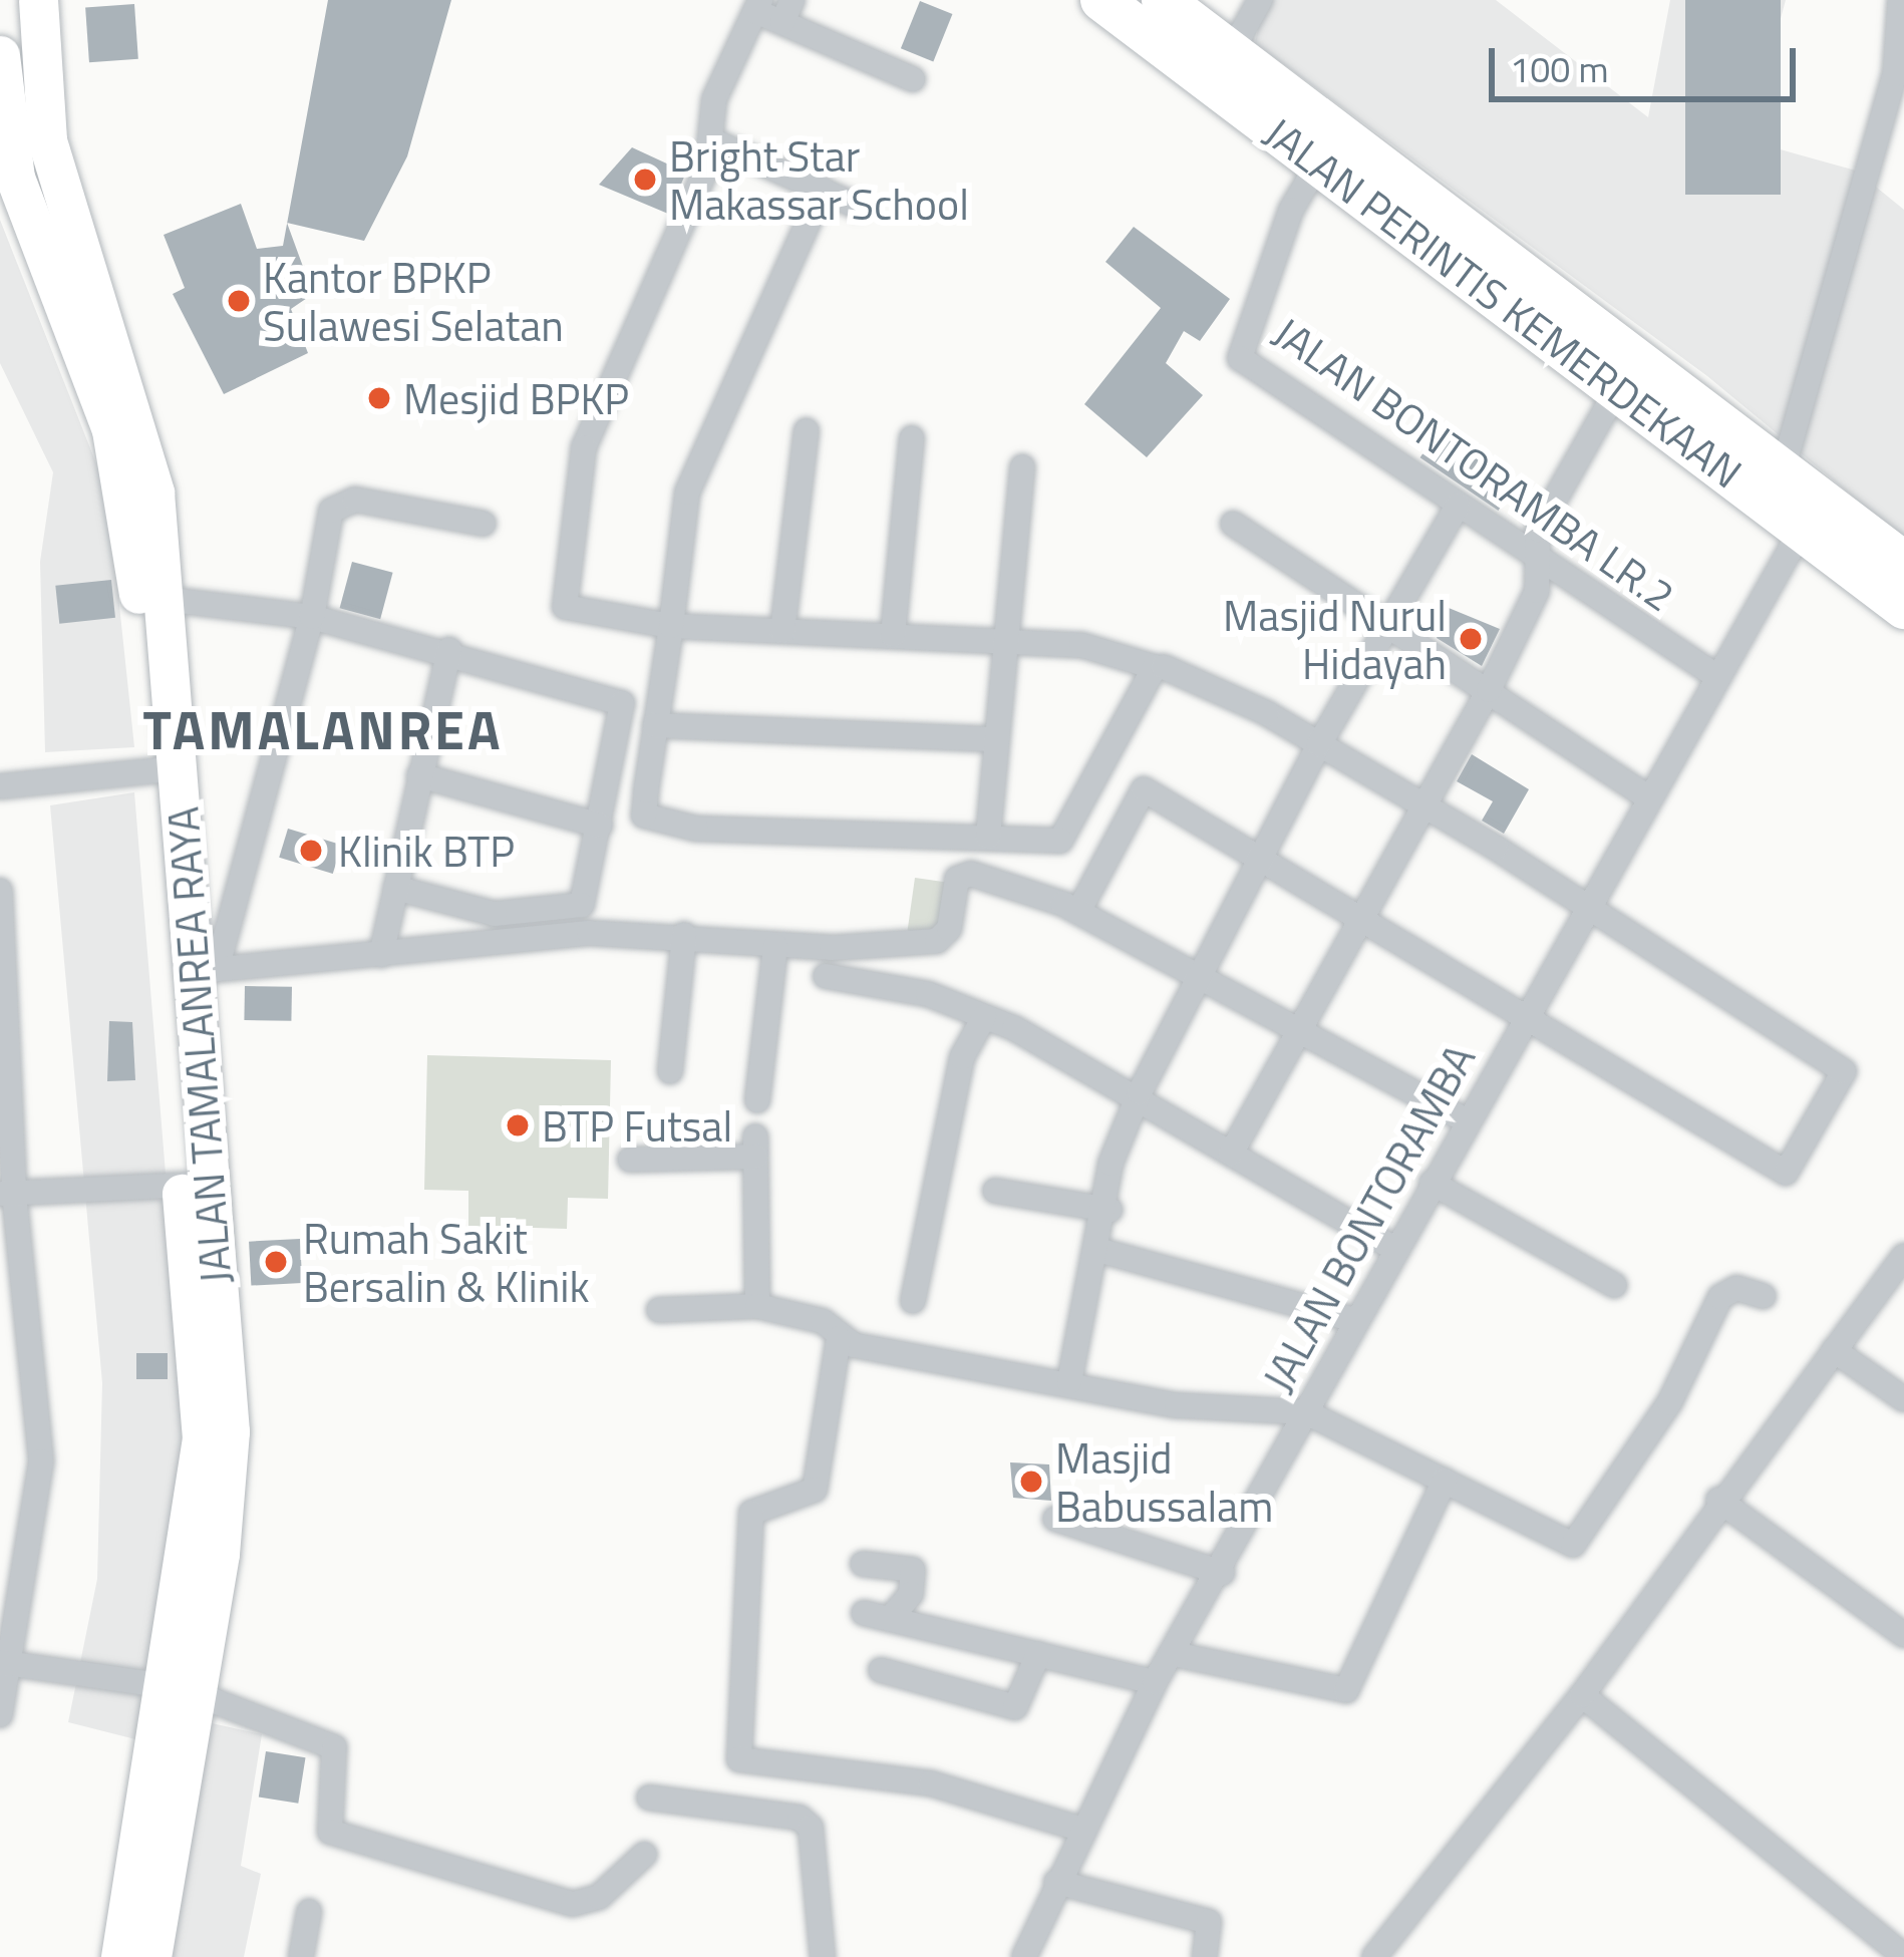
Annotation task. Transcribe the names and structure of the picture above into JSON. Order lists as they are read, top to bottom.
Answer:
{
  "streets": {
    "highway": ["JALAN PERINTIS KEMERDEKAAN"],
    "main road": ["JALAN TAMALANREA RAYA"],
    "street": ["JALAN BONTORAMBA LR.2", "JALAN BONTORAMBA"]
  },
  "crossings": [
    ["JALAN PERINTIS KEMERDEKAAN", "JALAN BONTORAMBA LR.2"],
    ["JALAN PERINTIS KEMERDEKAAN", "JALAN BONTORAMBA"],
    ["JALAN BONTORAMBA LR.2", "JALAN BONTORAMBA"]
  ],
  "districts": ["TAMALANREA"],
  "places": [
    "Bright Star Makassar School",
    "Kantor BPKP Sulawesi Selatan",
    "Mesjid BPKP",
    "Masjid Nurul Hidayah",
    "Klinik BTP",
    "BTP Futsal",
    "Rumah Sakit Bersalin & Klinik",
    "Masjid Babussalam"
  ],
  "scale_bar": "100 m"
}
